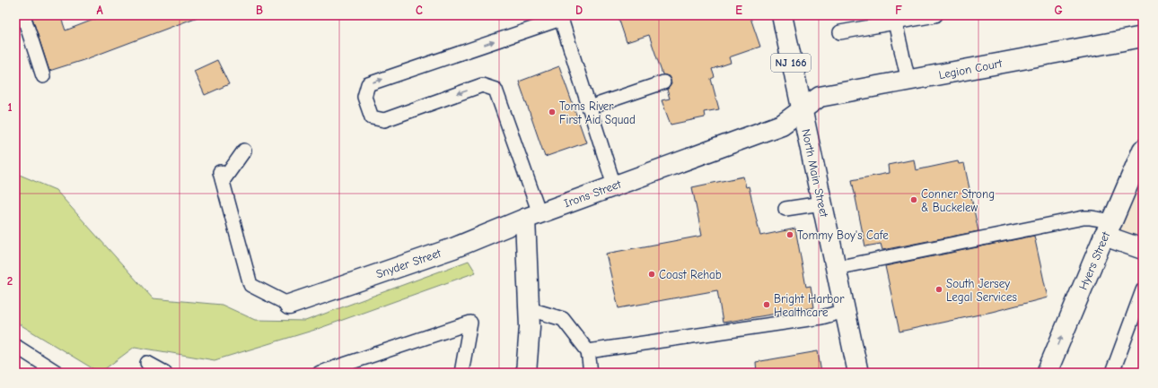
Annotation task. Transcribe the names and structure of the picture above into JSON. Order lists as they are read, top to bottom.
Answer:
{
  "streets": {
    "street": [
      "NJ 166",
      "Legion Court",
      "North Main Street",
      "Irons Street",
      "Hyers Street",
      "Snyder Street"
    ]
  },
  "crossings": [
    ["Legion Court", "North Main Street"],
    ["Legion Court", "Irons Street"],
    ["North Main Street", "Irons Street"],
    ["Irons Street", "Snyder Street"]
  ],
  "one_way": ["Hyers Street"],
  "places": [
    "Toms River First Aid Squad",
    "Conner Strong & Buckelew",
    "Tommy Boy's Cafe",
    "Coast Rehab",
    "South Jersey Legal Services",
    "Bright Harbor Healthcare"
  ],
  "grid": {
    "columns": [
      "A",
      "B",
      "C",
      "D",
      "E",
      "F",
      "G"
    ],
    "rows": ["1", "2"]
  }
}
